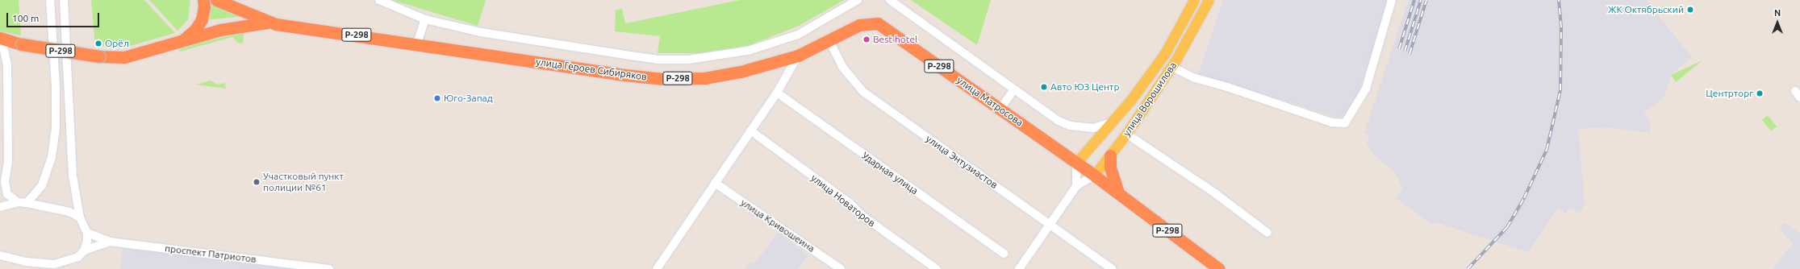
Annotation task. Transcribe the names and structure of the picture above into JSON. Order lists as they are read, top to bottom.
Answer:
{
  "streets": {
    "highway": ["Р-298", "улица Героев Сибиряков", "улица Матросова"],
    "main road": ["улица Ворошилова"],
    "street": [
      "улица Энтузиастов",
      "Ударная улица",
      "улица Новаторов",
      "улица Кривошеина",
      "проспект Патриотов"
    ]
  },
  "crossings": [
    ["Р-298", "улица Героев Сибиряков"],
    ["Р-298", "улица Ворошилова"],
    ["Р-298", "улица Матросова"],
    ["улица Героев Сибиряков", "улица Матросова"],
    ["улица Героев Сибиряков", "улица Энтузиастов"],
    ["улица Ворошилова", "улица Матросова"],
    ["улица Ворошилова", "улица Энтузиастов"]
  ],
  "places": [
    "ЖК Октябрьский",
    "Best hotel",
    "Орёл",
    "Авто ЮЗ Центр",
    "Центрторг",
    "Юго-Запад",
    "Участковый пункт полиции №61"
  ],
  "scale_bar": "100 m",
  "north": "top"
}
